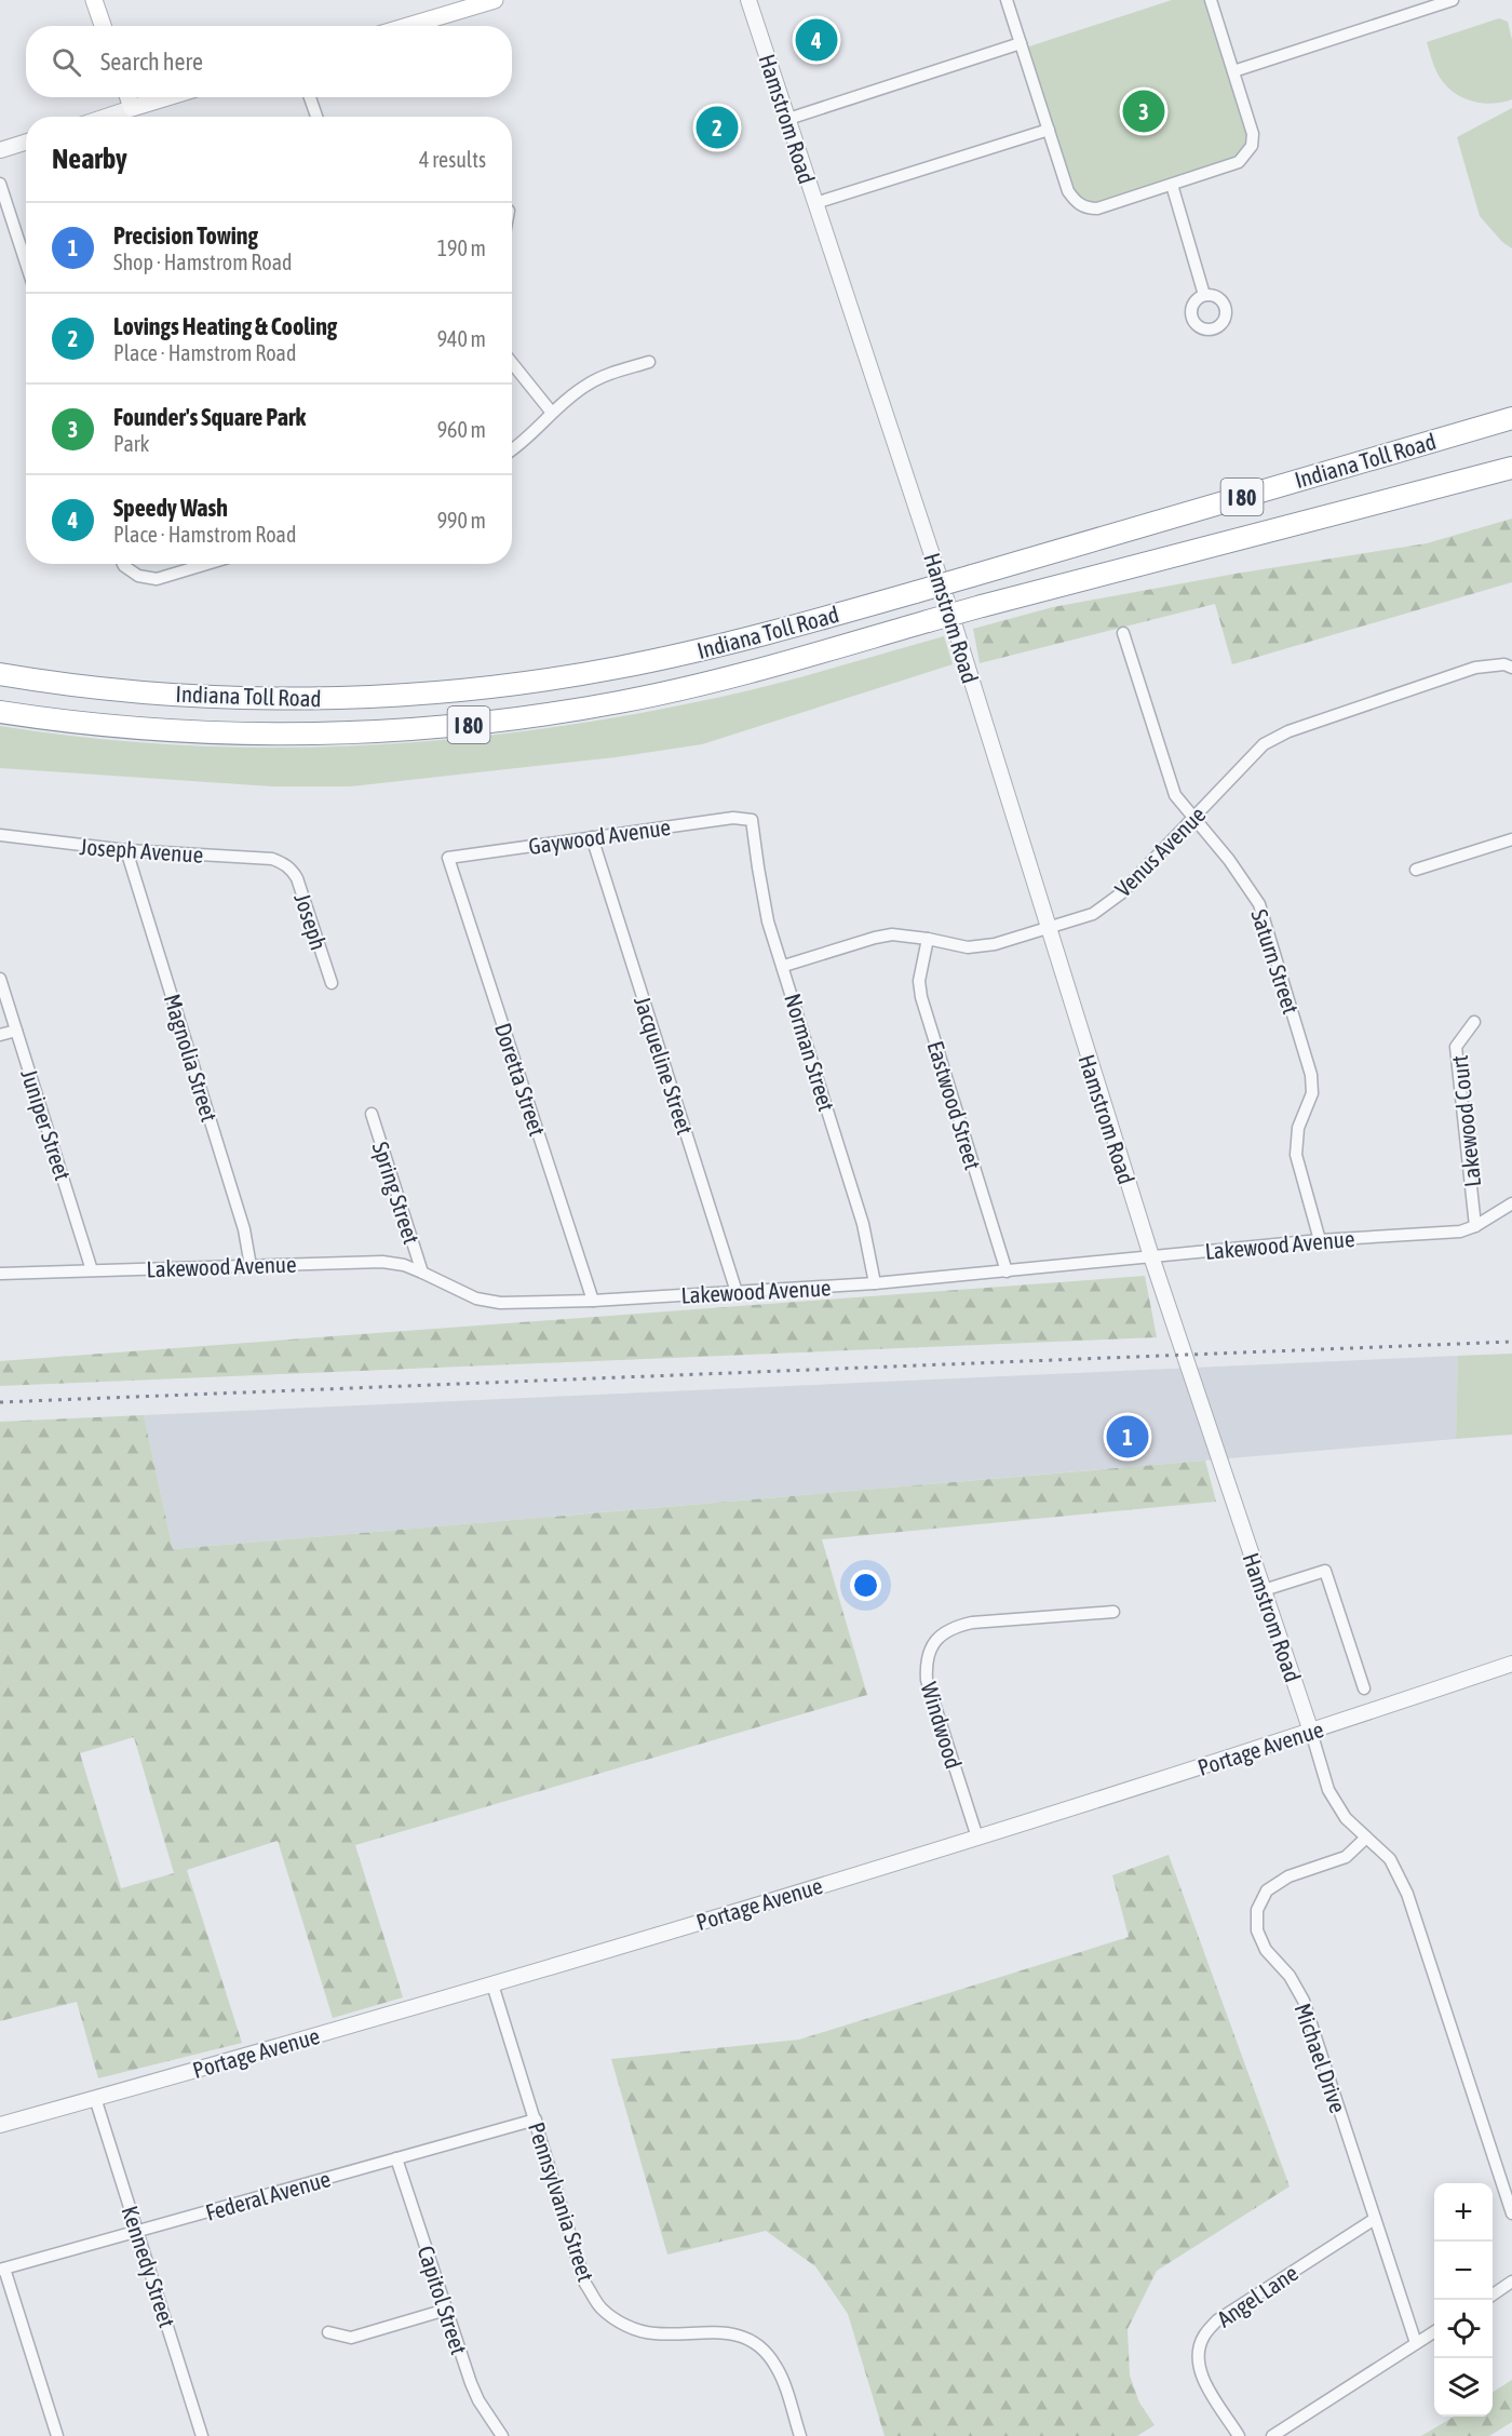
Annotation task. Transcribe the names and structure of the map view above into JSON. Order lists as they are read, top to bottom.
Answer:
{
  "streets": {
    "highway": ["Indiana Toll Road", "I 80"],
    "street": [
      "Hamstrom Road",
      "Gaywood Avenue",
      "Joseph Avenue",
      "Venus Avenue",
      "Joseph",
      "Saturn Street",
      "Norman Street",
      "Magnolia Street",
      "Jacqueline Street",
      "Doretta Street",
      "Eastwood Street",
      "Lakewood Court",
      "Juniper Street",
      "Spring Street",
      "Lakewood Avenue",
      "Windwood",
      "Portage Avenue",
      "Michael Drive",
      "Federal Avenue",
      "Pennsylvania Street",
      "Kennedy Street",
      "Angel Lane",
      "Capitol Street"
    ]
  },
  "crossings": [
    ["Hamstrom Road", "Venus Avenue"],
    ["Hamstrom Road", "Lakewood Avenue"],
    ["Hamstrom Road", "Portage Avenue"],
    ["Hamstrom Road", "Michael Drive"],
    ["Gaywood Avenue", "Norman Street"],
    ["Gaywood Avenue", "Jacqueline Street"],
    ["Gaywood Avenue", "Doretta Street"],
    ["Joseph Avenue", "Joseph"],
    ["Joseph Avenue", "Magnolia Street"],
    ["Venus Avenue", "Saturn Street"],
    ["Venus Avenue", "Norman Street"],
    ["Venus Avenue", "Eastwood Street"],
    ["Saturn Street", "Lakewood Avenue"],
    ["Norman Street", "Lakewood Avenue"],
    ["Magnolia Street", "Lakewood Avenue"],
    ["Jacqueline Street", "Lakewood Avenue"],
    ["Doretta Street", "Lakewood Avenue"],
    ["Eastwood Street", "Lakewood Avenue"],
    ["Lakewood Court", "Lakewood Avenue"],
    ["Juniper Street", "Lakewood Avenue"],
    ["Spring Street", "Lakewood Avenue"],
    ["Windwood", "Portage Avenue"],
    ["Portage Avenue", "Pennsylvania Street"],
    ["Portage Avenue", "Kennedy Street"],
    ["Michael Drive", "Angel Lane"],
    ["Federal Avenue", "Pennsylvania Street"],
    ["Federal Avenue", "Kennedy Street"],
    ["Federal Avenue", "Capitol Street"]
  ],
  "page": {
    "pins": [
      "4",
      "3",
      "2",
      "1"
    ],
    "search": "Search here",
    "heading": ["Nearby", "4 results"],
    "list": [
      {
        "mark": "1",
        "name": "Precision Towing",
        "note": "Shop · Hamstrom Road",
        "value": "190 m"
      },
      {
        "mark": "2",
        "name": "Lovings Heating & Cooling",
        "note": "Place · Hamstrom Road",
        "value": "940 m"
      },
      {
        "mark": "3",
        "name": "Founder's Square Park",
        "note": "Park",
        "value": "960 m"
      },
      {
        "mark": "4",
        "name": "Speedy Wash",
        "note": "Place · Hamstrom Road",
        "value": "990 m"
      }
    ],
    "map_buttons": ["+", "−"]
  }
}
